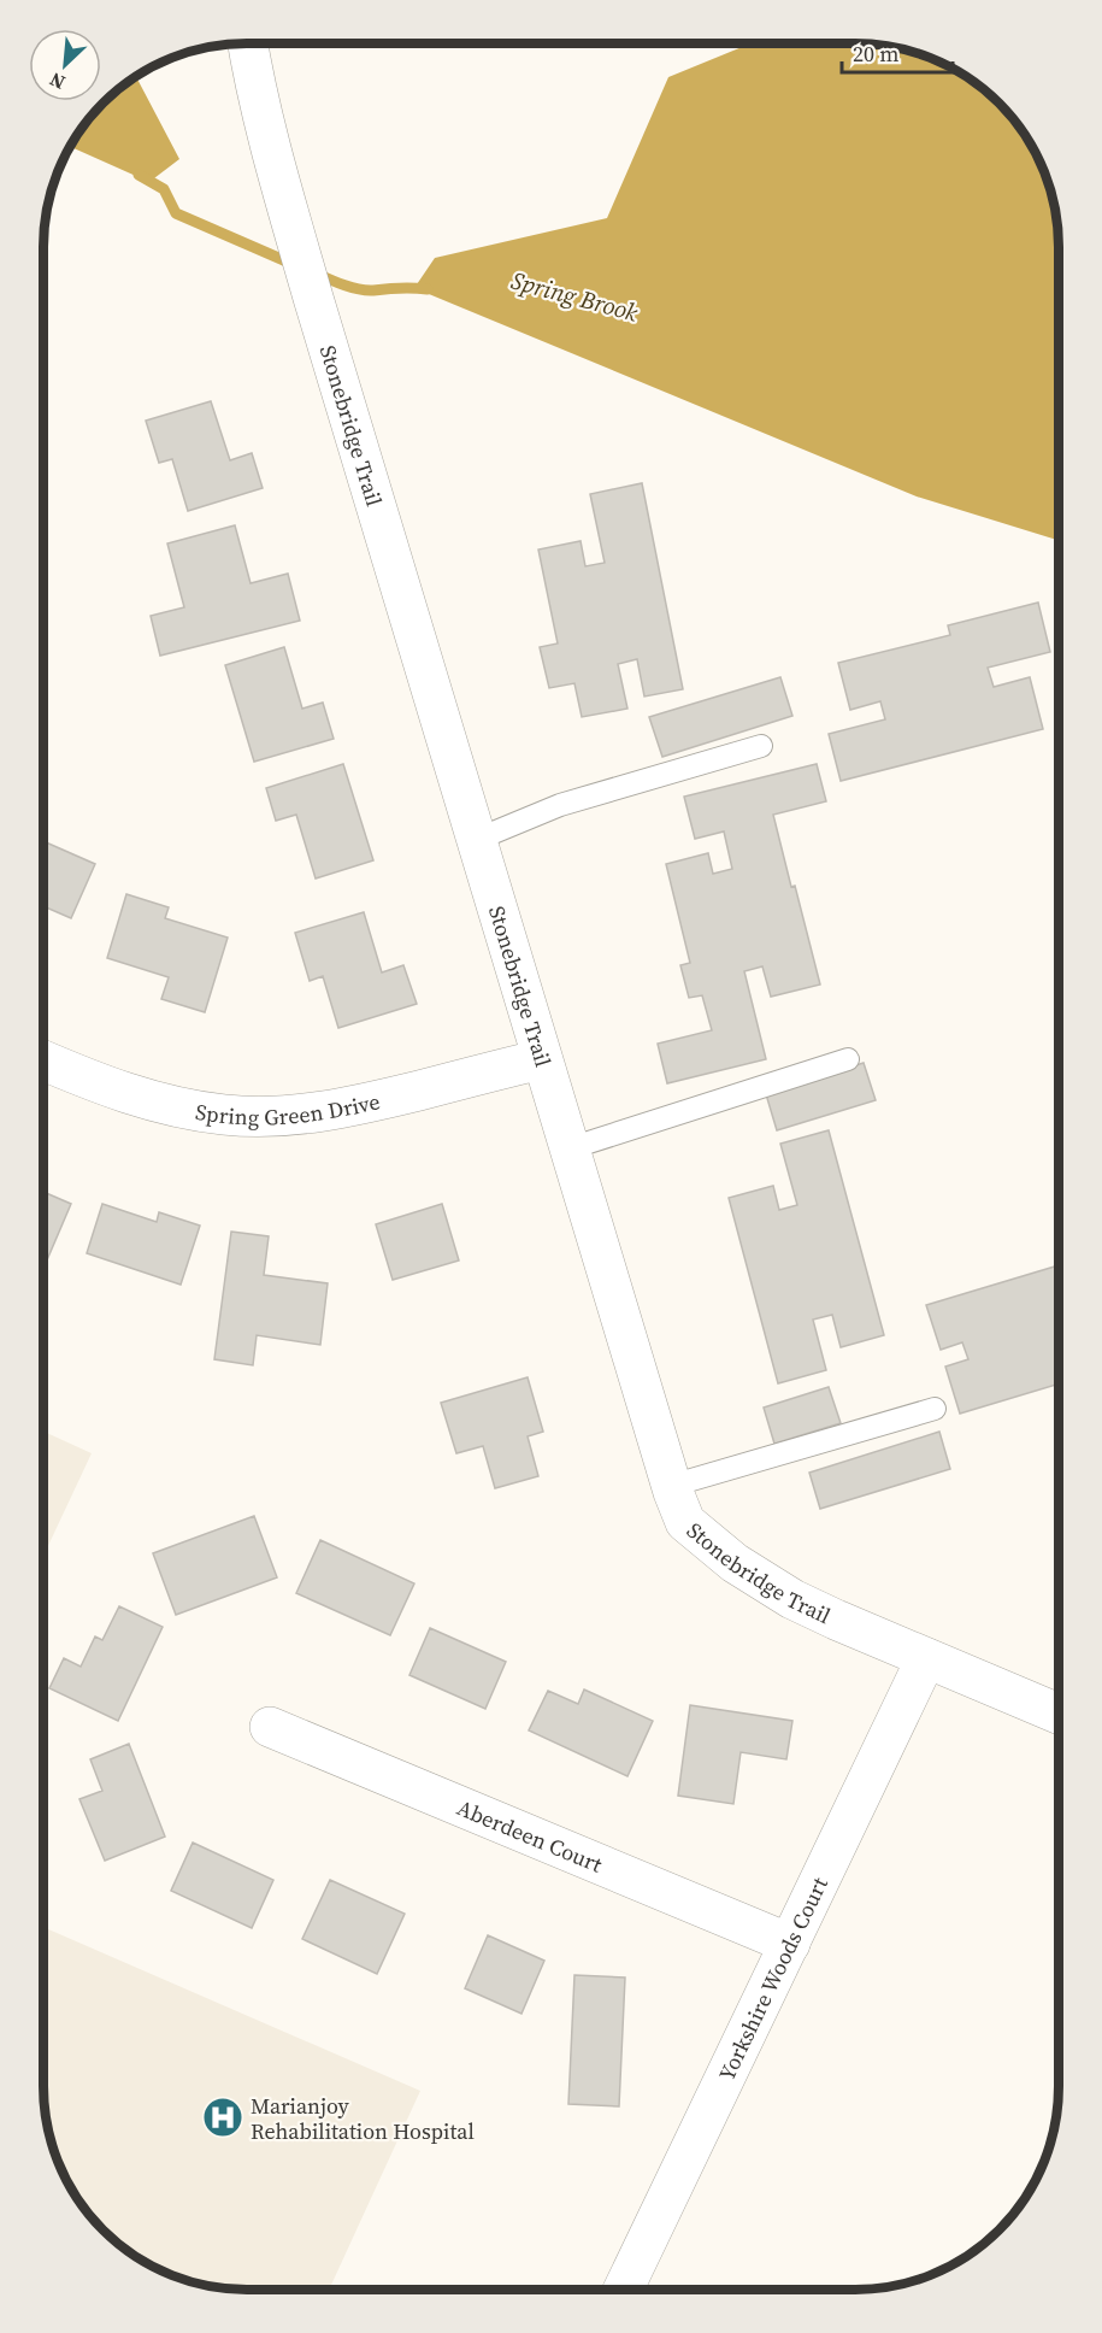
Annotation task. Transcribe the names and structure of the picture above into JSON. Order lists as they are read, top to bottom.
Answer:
{
  "streets": {
    "street": [
      "Stonebridge Trail",
      "Spring Green Drive",
      "Aberdeen Court",
      "Yorkshire Woods Court"
    ]
  },
  "crossings": [
    ["Stonebridge Trail", "Spring Green Drive"],
    ["Stonebridge Trail", "Yorkshire Woods Court"],
    ["Aberdeen Court", "Yorkshire Woods Court"]
  ],
  "water": ["Spring Brook"],
  "places": {
    "hospital": ["Marianjoy Rehabilitation Hospital"]
  },
  "scale_bar": "20 m",
  "north": "bottom left"
}
